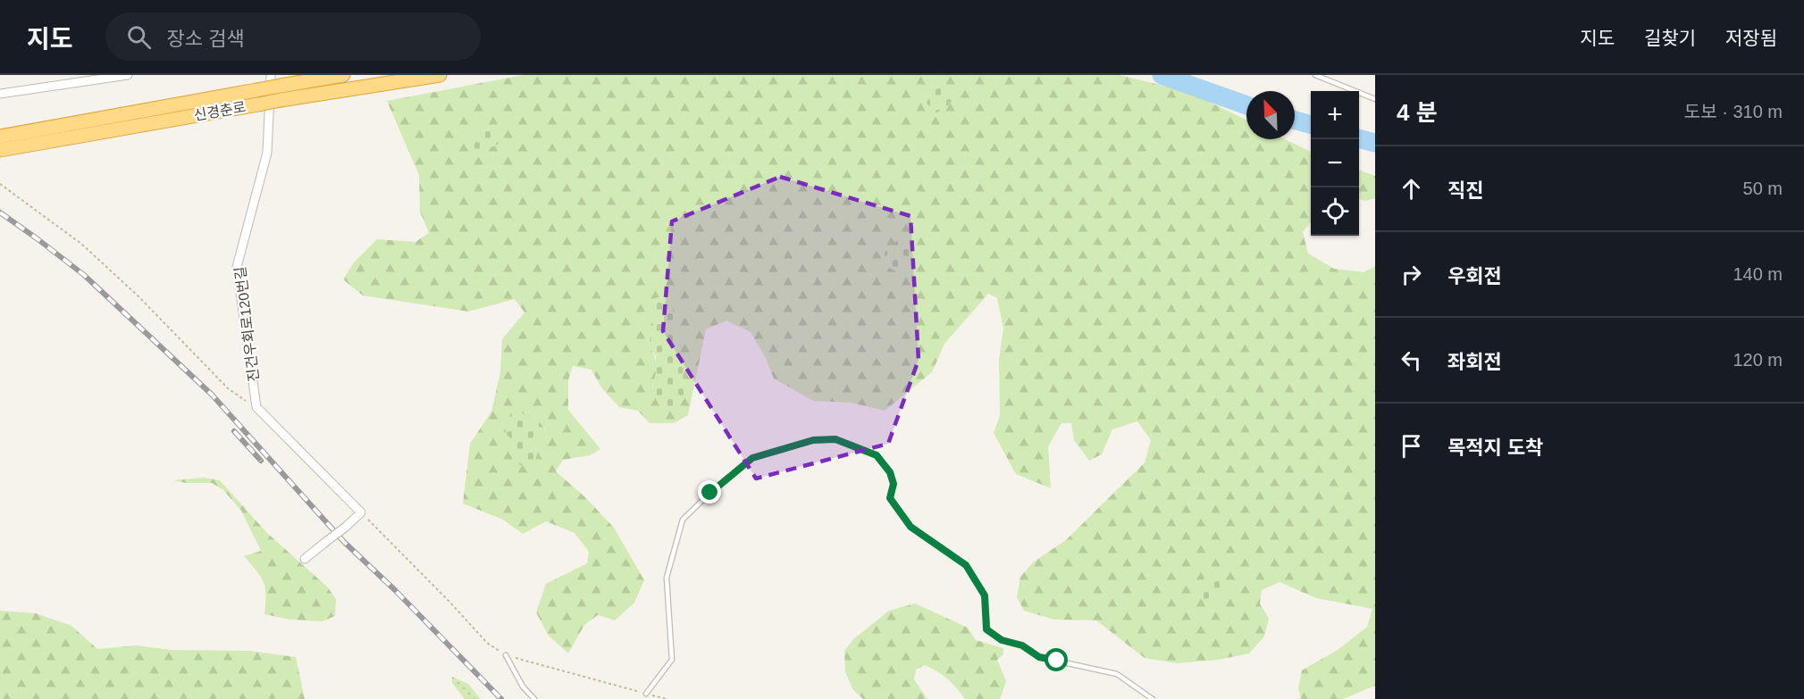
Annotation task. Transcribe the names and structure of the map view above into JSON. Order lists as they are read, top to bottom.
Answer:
{
  "streets": {
    "highway": ["신경춘로"],
    "street": ["진건우회로120번길"]
  },
  "north": "top left",
  "page": {
    "header": "지도",
    "search": "장소 검색",
    "nav": ["지도", "길찾기", "저장됨"],
    "heading": ["4 분", "도보 · 310 m"],
    "map_buttons": ["+", "−"],
    "list": [
      ["직진", "50 m"],
      ["우회전", "140 m"],
      ["좌회전", "120 m"],
      "목적지 도착"
    ]
  }
}
